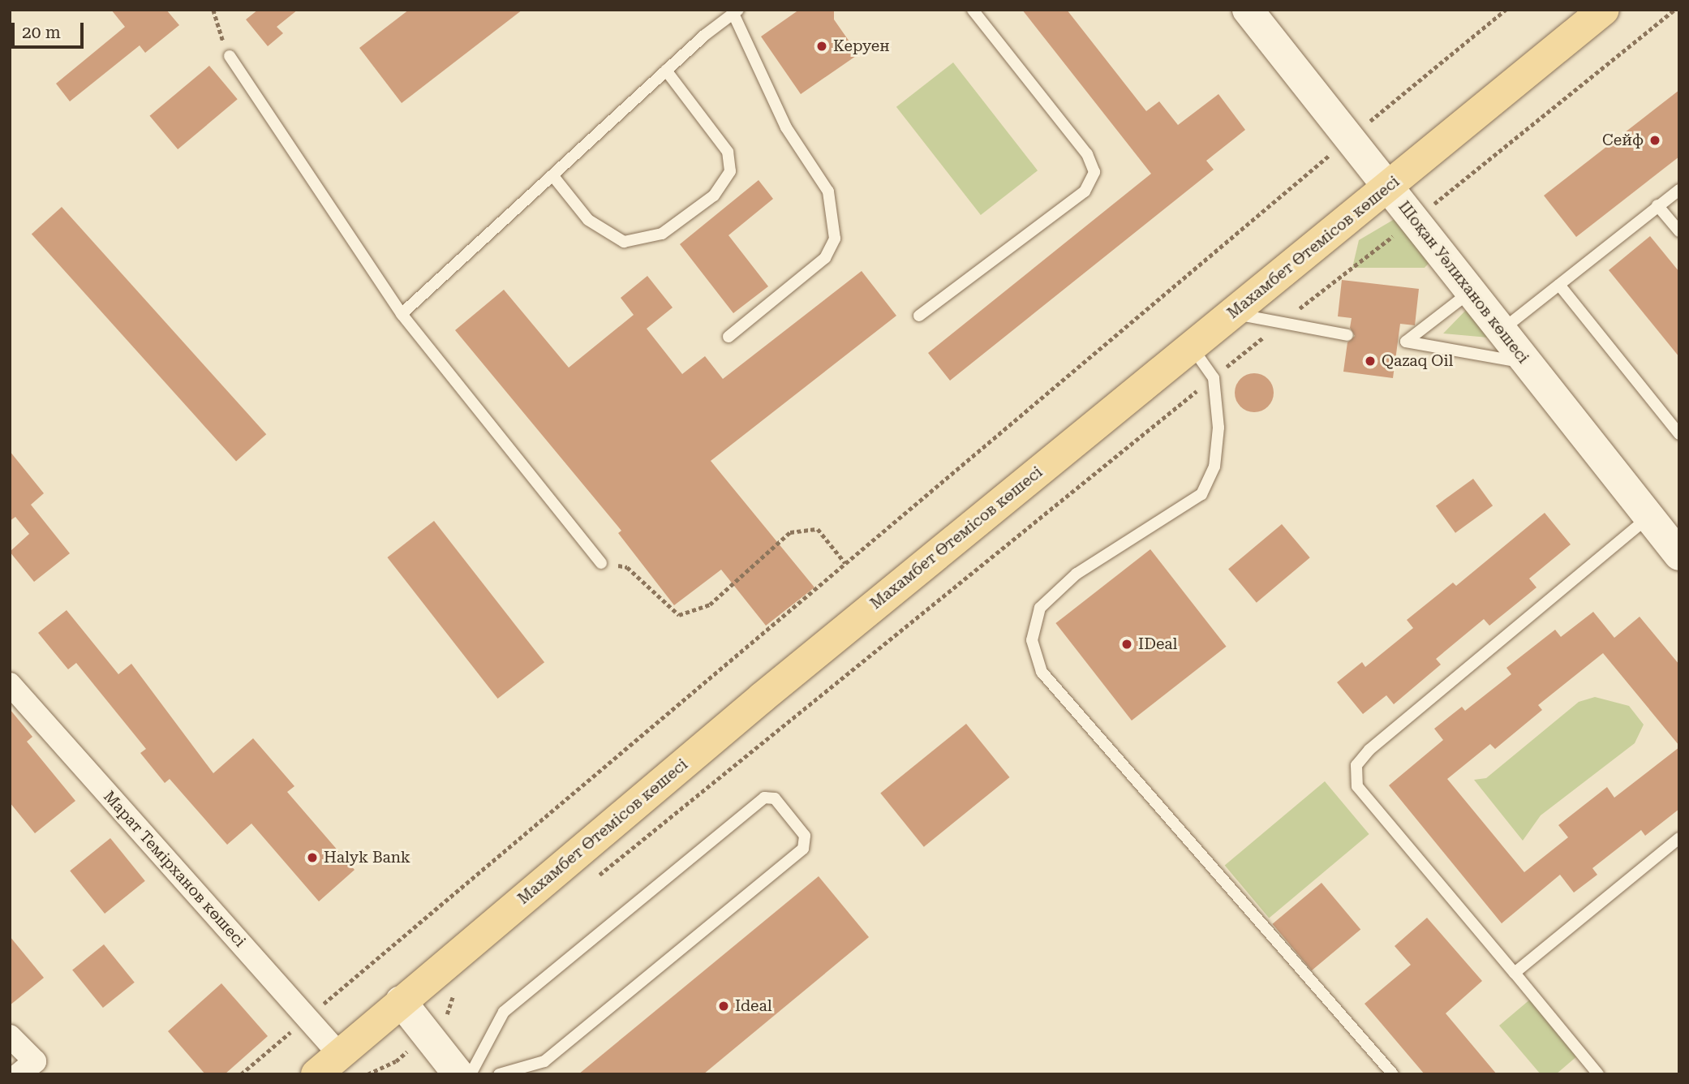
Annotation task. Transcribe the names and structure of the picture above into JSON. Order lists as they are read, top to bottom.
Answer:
{
  "streets": {
    "main road": ["Махамбет Өтемісов көшесі"],
    "street": ["Шоқан Уәлиханов көшесі", "Марат Темірханов көшесі"]
  },
  "crossings": [
    ["Махамбет Өтемісов көшесі", "Шоқан Уәлиханов көшесі"],
    ["Махамбет Өтемісов көшесі", "Марат Темірханов көшесі"]
  ],
  "places": [
    "Керуен",
    "Сейф",
    "Qazaq Oil",
    "IDeal",
    "Halyk Bank",
    "Ideal"
  ],
  "scale_bar": "20 m"
}
